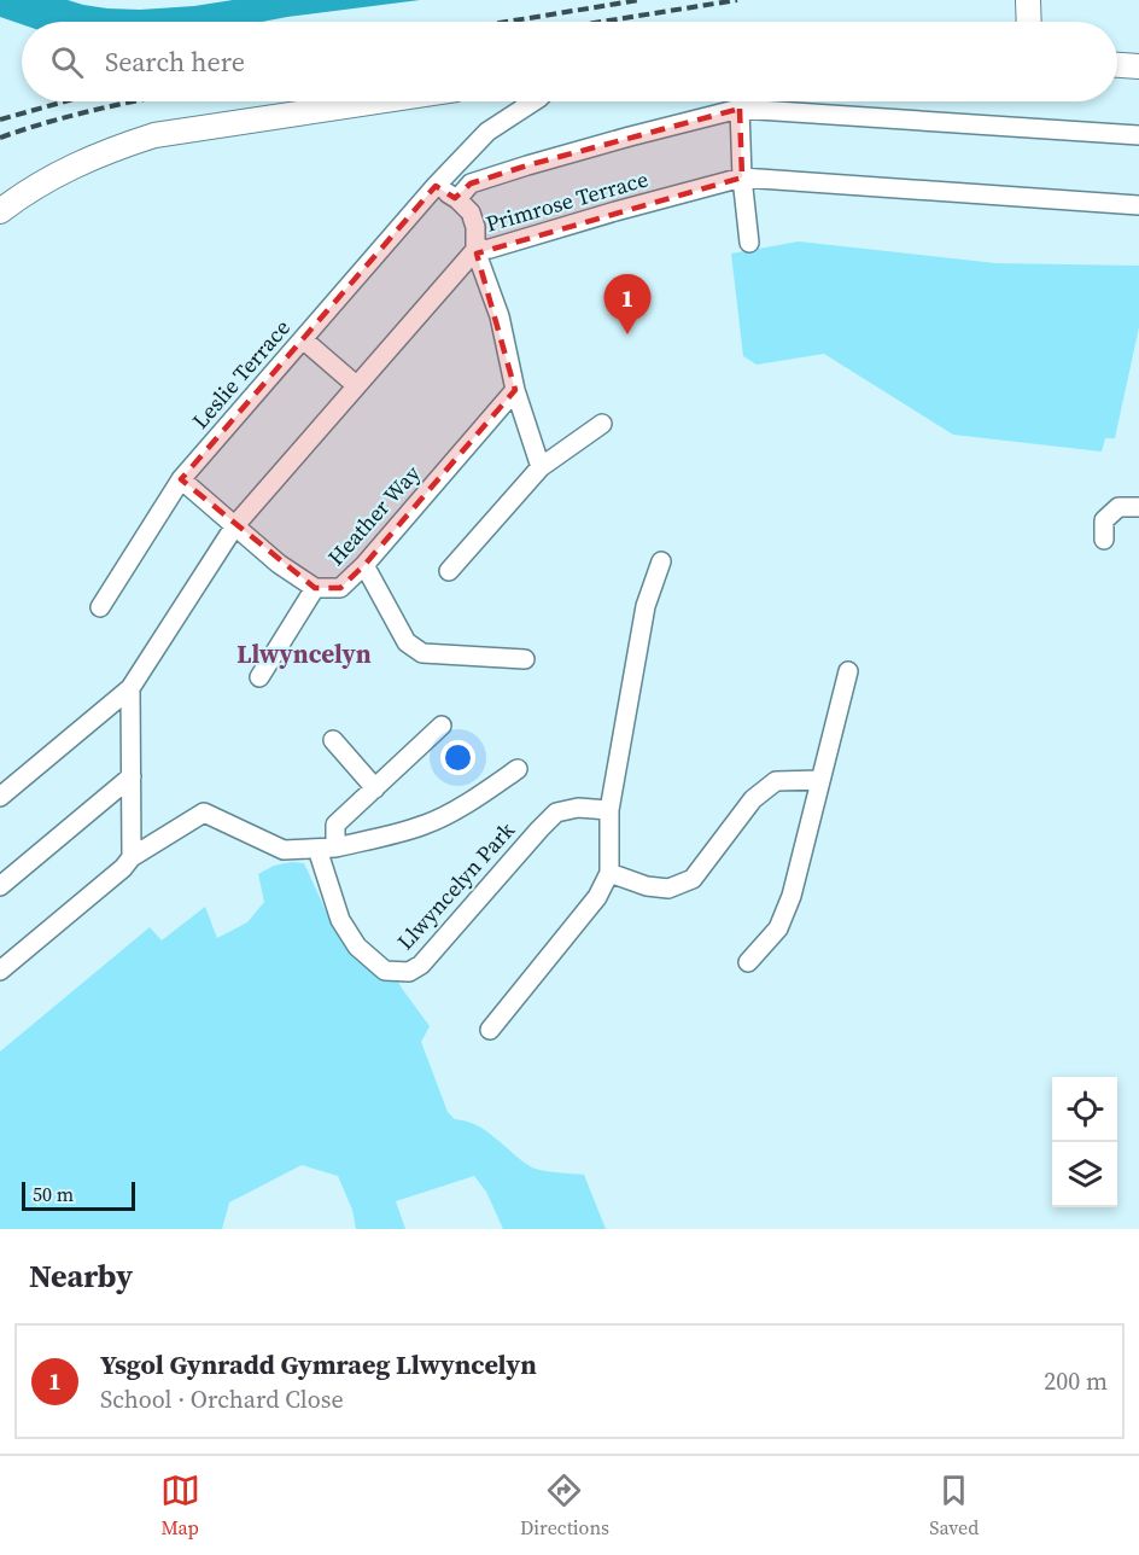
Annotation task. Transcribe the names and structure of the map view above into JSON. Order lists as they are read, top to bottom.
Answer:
{
  "streets": {
    "street": [
      "Primrose Terrace",
      "Leslie Terrace",
      "Heather Way",
      "Llwyncelyn Park"
    ]
  },
  "crossings": [
    ["Primrose Terrace", "Heather Way"],
    ["Leslie Terrace", "Heather Way"]
  ],
  "districts": ["Llwyncelyn"],
  "scale_bar": "50 m",
  "page": {
    "search": "Search here",
    "pins": "1",
    "scale": "50 m",
    "heading": "Nearby",
    "list": [
      {
        "mark": "1",
        "name": "Ysgol Gynradd Gymraeg Llwyncelyn",
        "note": "School · Orchard Close",
        "value": "200 m"
      }
    ],
    "nav": ["Map", "Directions", "Saved"]
  }
}
